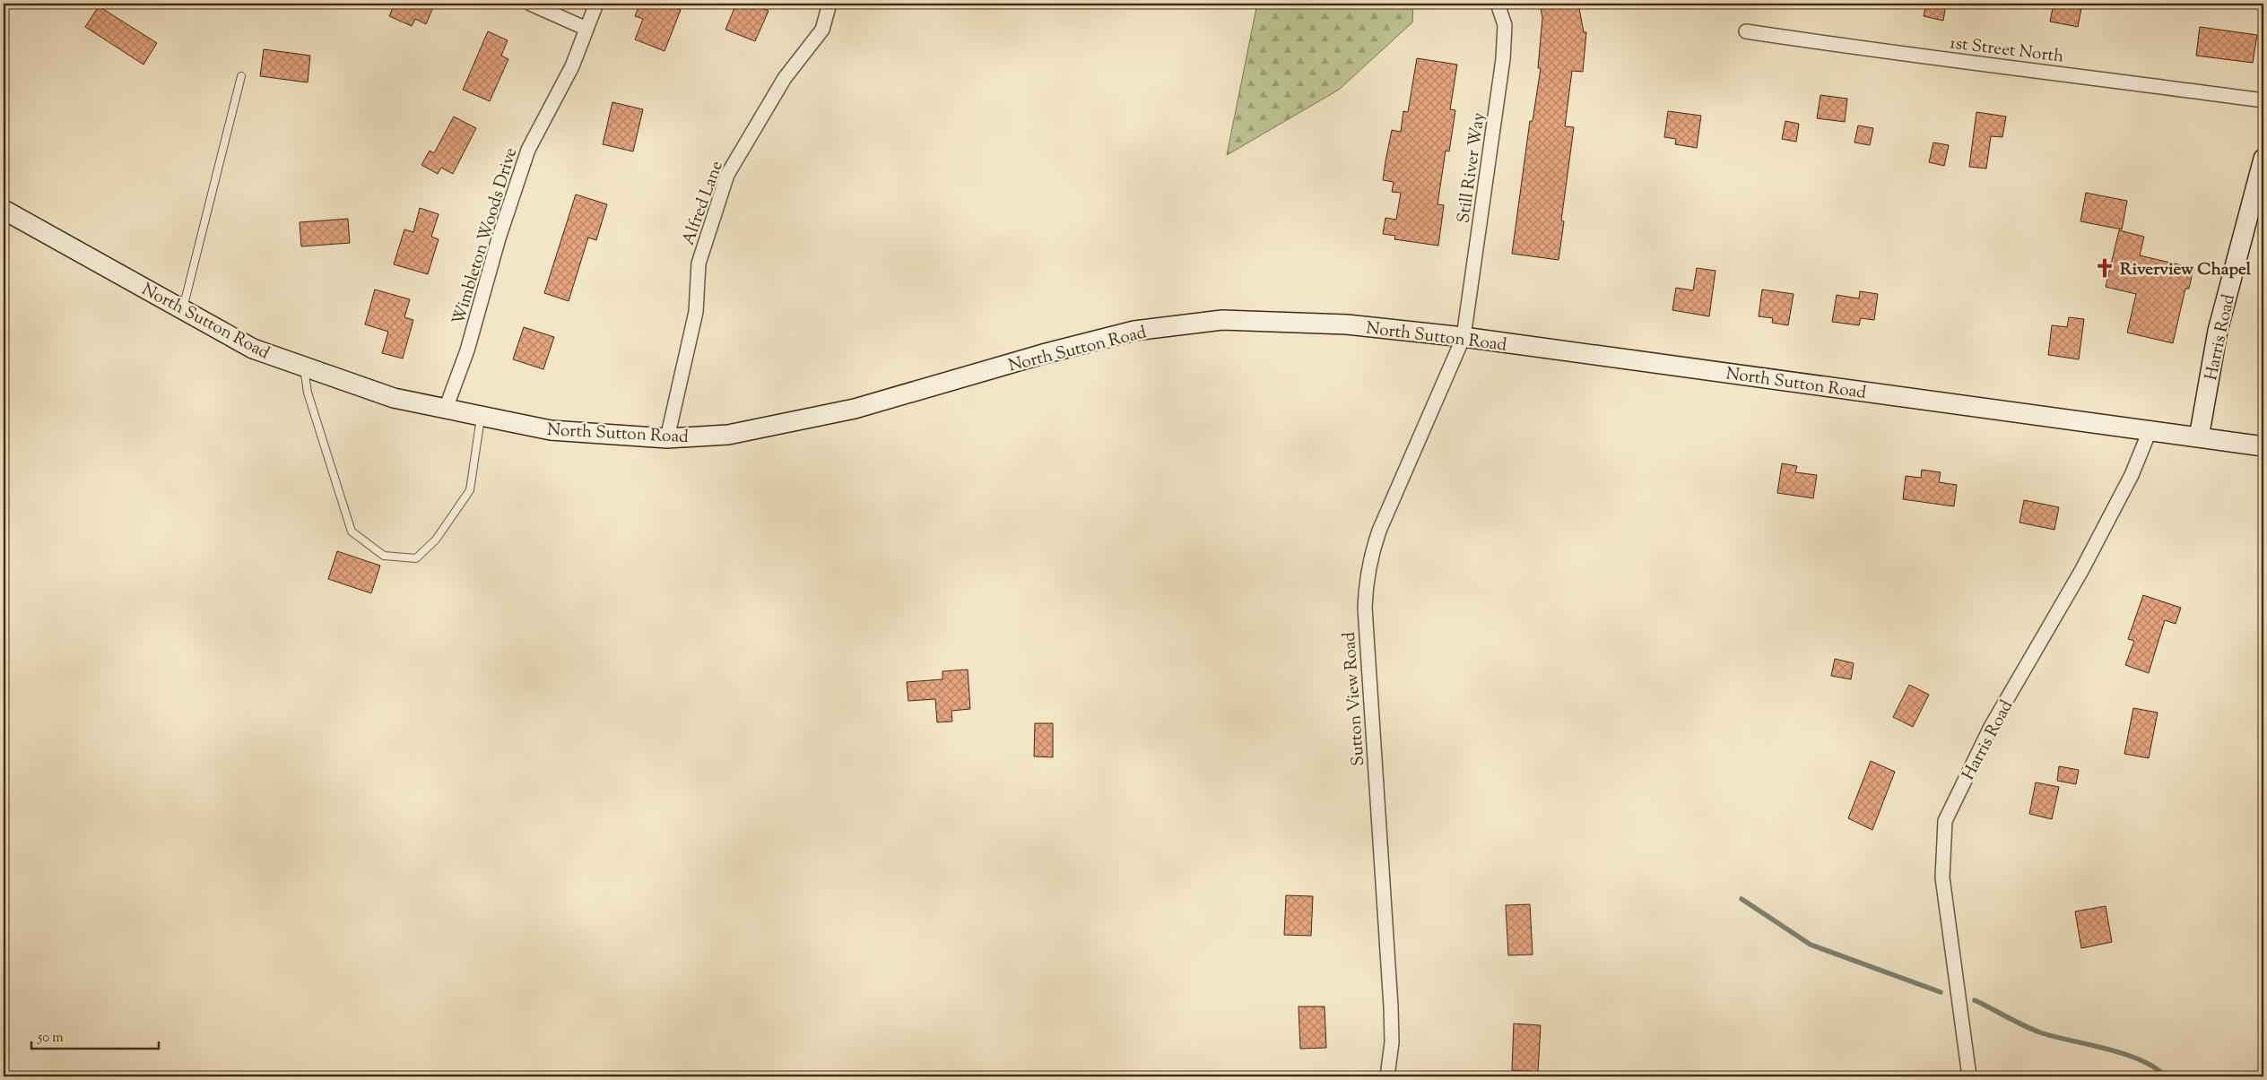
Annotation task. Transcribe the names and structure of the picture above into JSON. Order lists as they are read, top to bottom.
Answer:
{
  "streets": {
    "main road": ["North Sutton Road", "Harris Road"],
    "street": [
      "1st Street North",
      "Still River Way",
      "Alfred Lane",
      "Wimbleton Woods Drive",
      "Sutton View Road"
    ]
  },
  "crossings": [
    ["Still River Way", "North Sutton Road"],
    ["Still River Way", "Sutton View Road"],
    ["Alfred Lane", "North Sutton Road"],
    ["Wimbleton Woods Drive", "North Sutton Road"],
    ["North Sutton Road", "Harris Road"],
    ["North Sutton Road", "Sutton View Road"]
  ],
  "places": {
    "church": ["Riverview Chapel"]
  },
  "scale_bar": "50 m"
}
